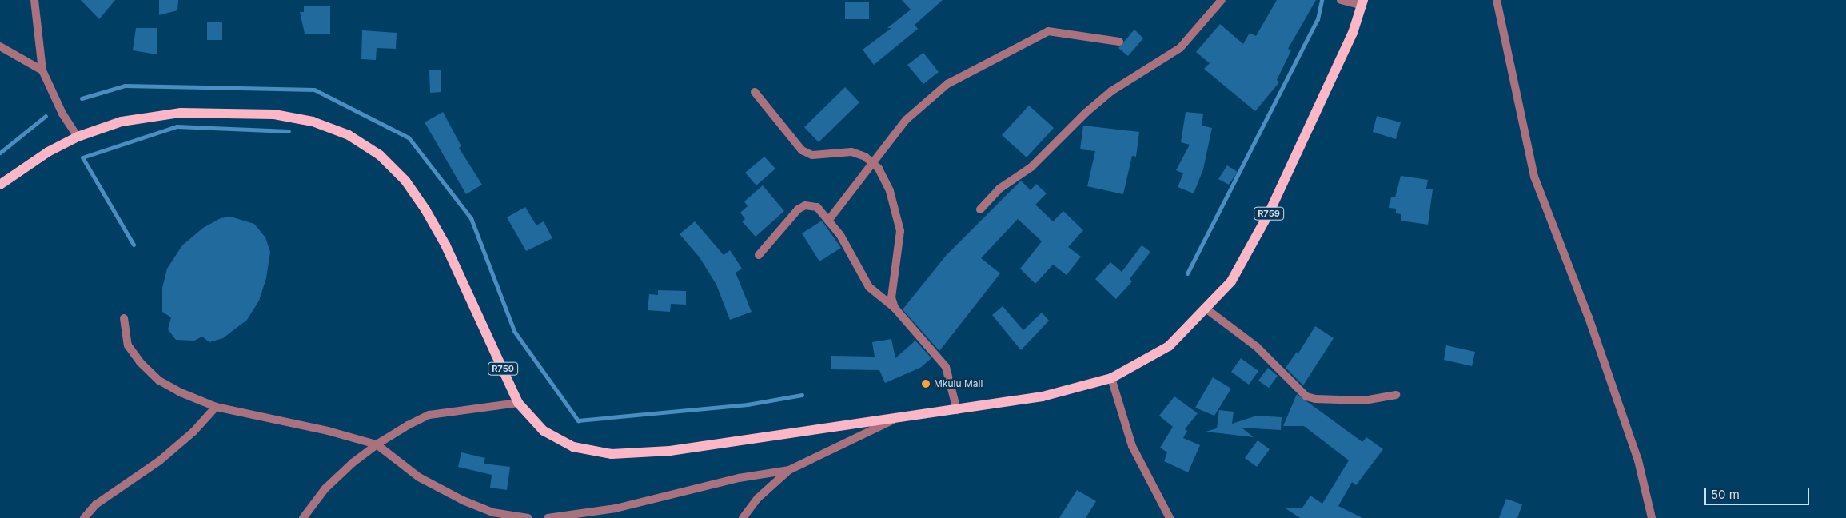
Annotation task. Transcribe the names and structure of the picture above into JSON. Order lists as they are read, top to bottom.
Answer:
{
  "streets": {
    "main road": ["R759"]
  },
  "places": ["Mkulu Mall"],
  "scale_bar": "50 m"
}
